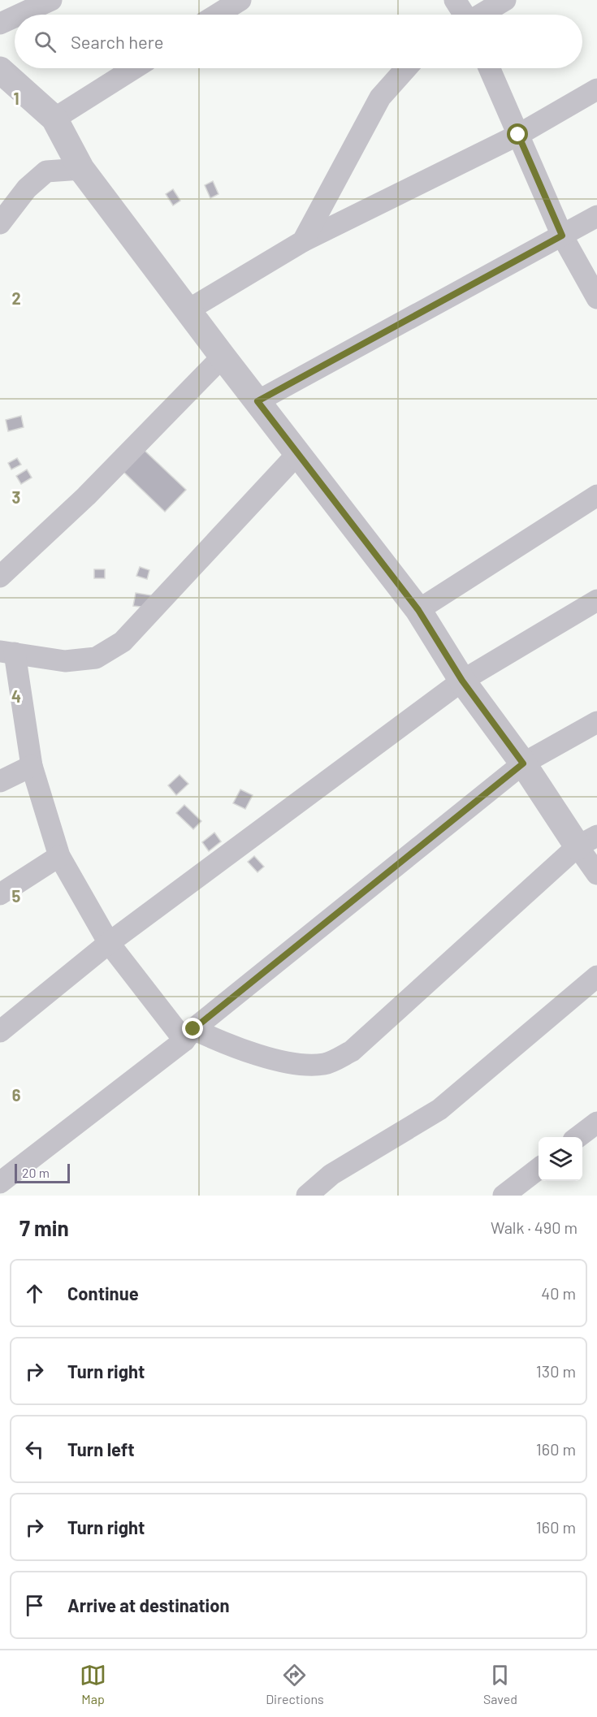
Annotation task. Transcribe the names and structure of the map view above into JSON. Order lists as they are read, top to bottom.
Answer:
{
  "scale_bar": "20 m",
  "page": {
    "search": "Search here",
    "scale": "20 m",
    "heading": ["7 min", "Walk · 490 m"],
    "list": [
      ["Continue", "40 m"],
      ["Turn right", "130 m"],
      ["Turn left", "160 m"],
      ["Turn right", "160 m"],
      "Arrive at destination"
    ],
    "nav": ["Map", "Directions", "Saved"]
  },
  "grid": {
    "rows": [
      "1",
      "2",
      "3",
      "4",
      "5",
      "6"
    ]
  }
}
